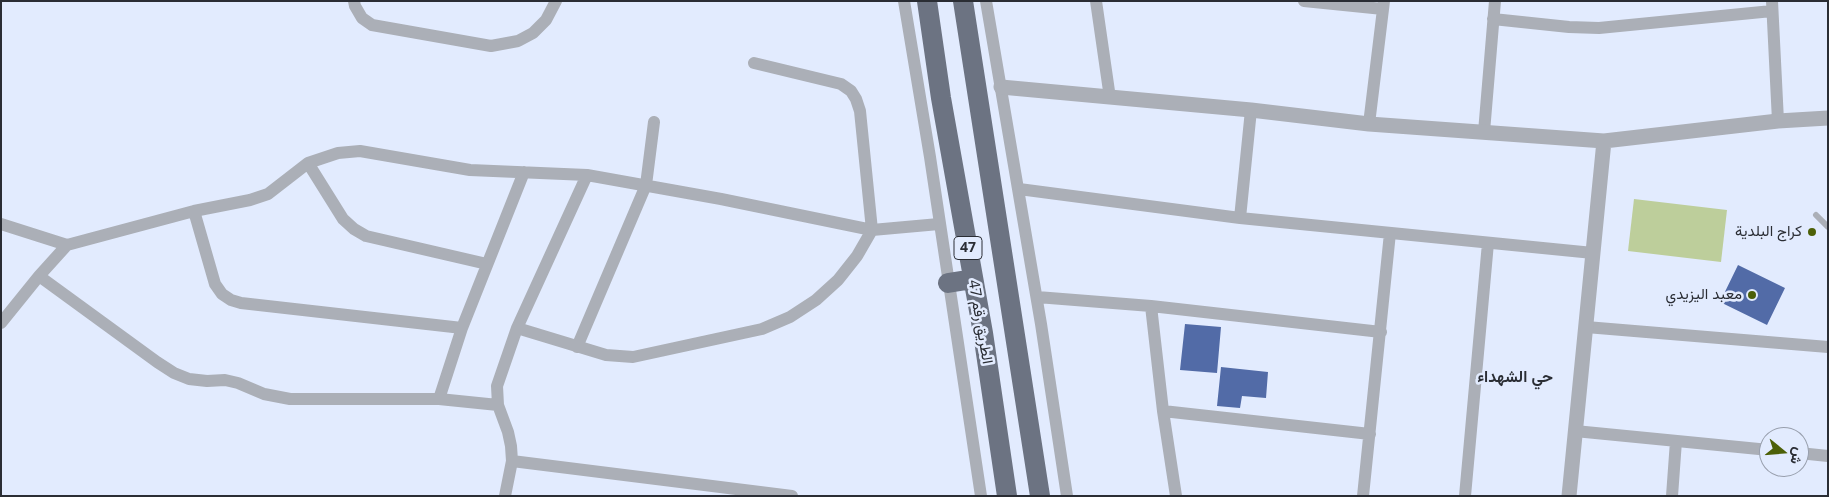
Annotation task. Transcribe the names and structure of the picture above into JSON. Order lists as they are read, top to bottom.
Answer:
{
  "streets": {
    "highway": ["47", "الطريق رقم 47"]
  },
  "districts": ["حي الشهداء"],
  "places": ["كراج البلدية", "معبد اليزيدي"],
  "north": "right"
}
